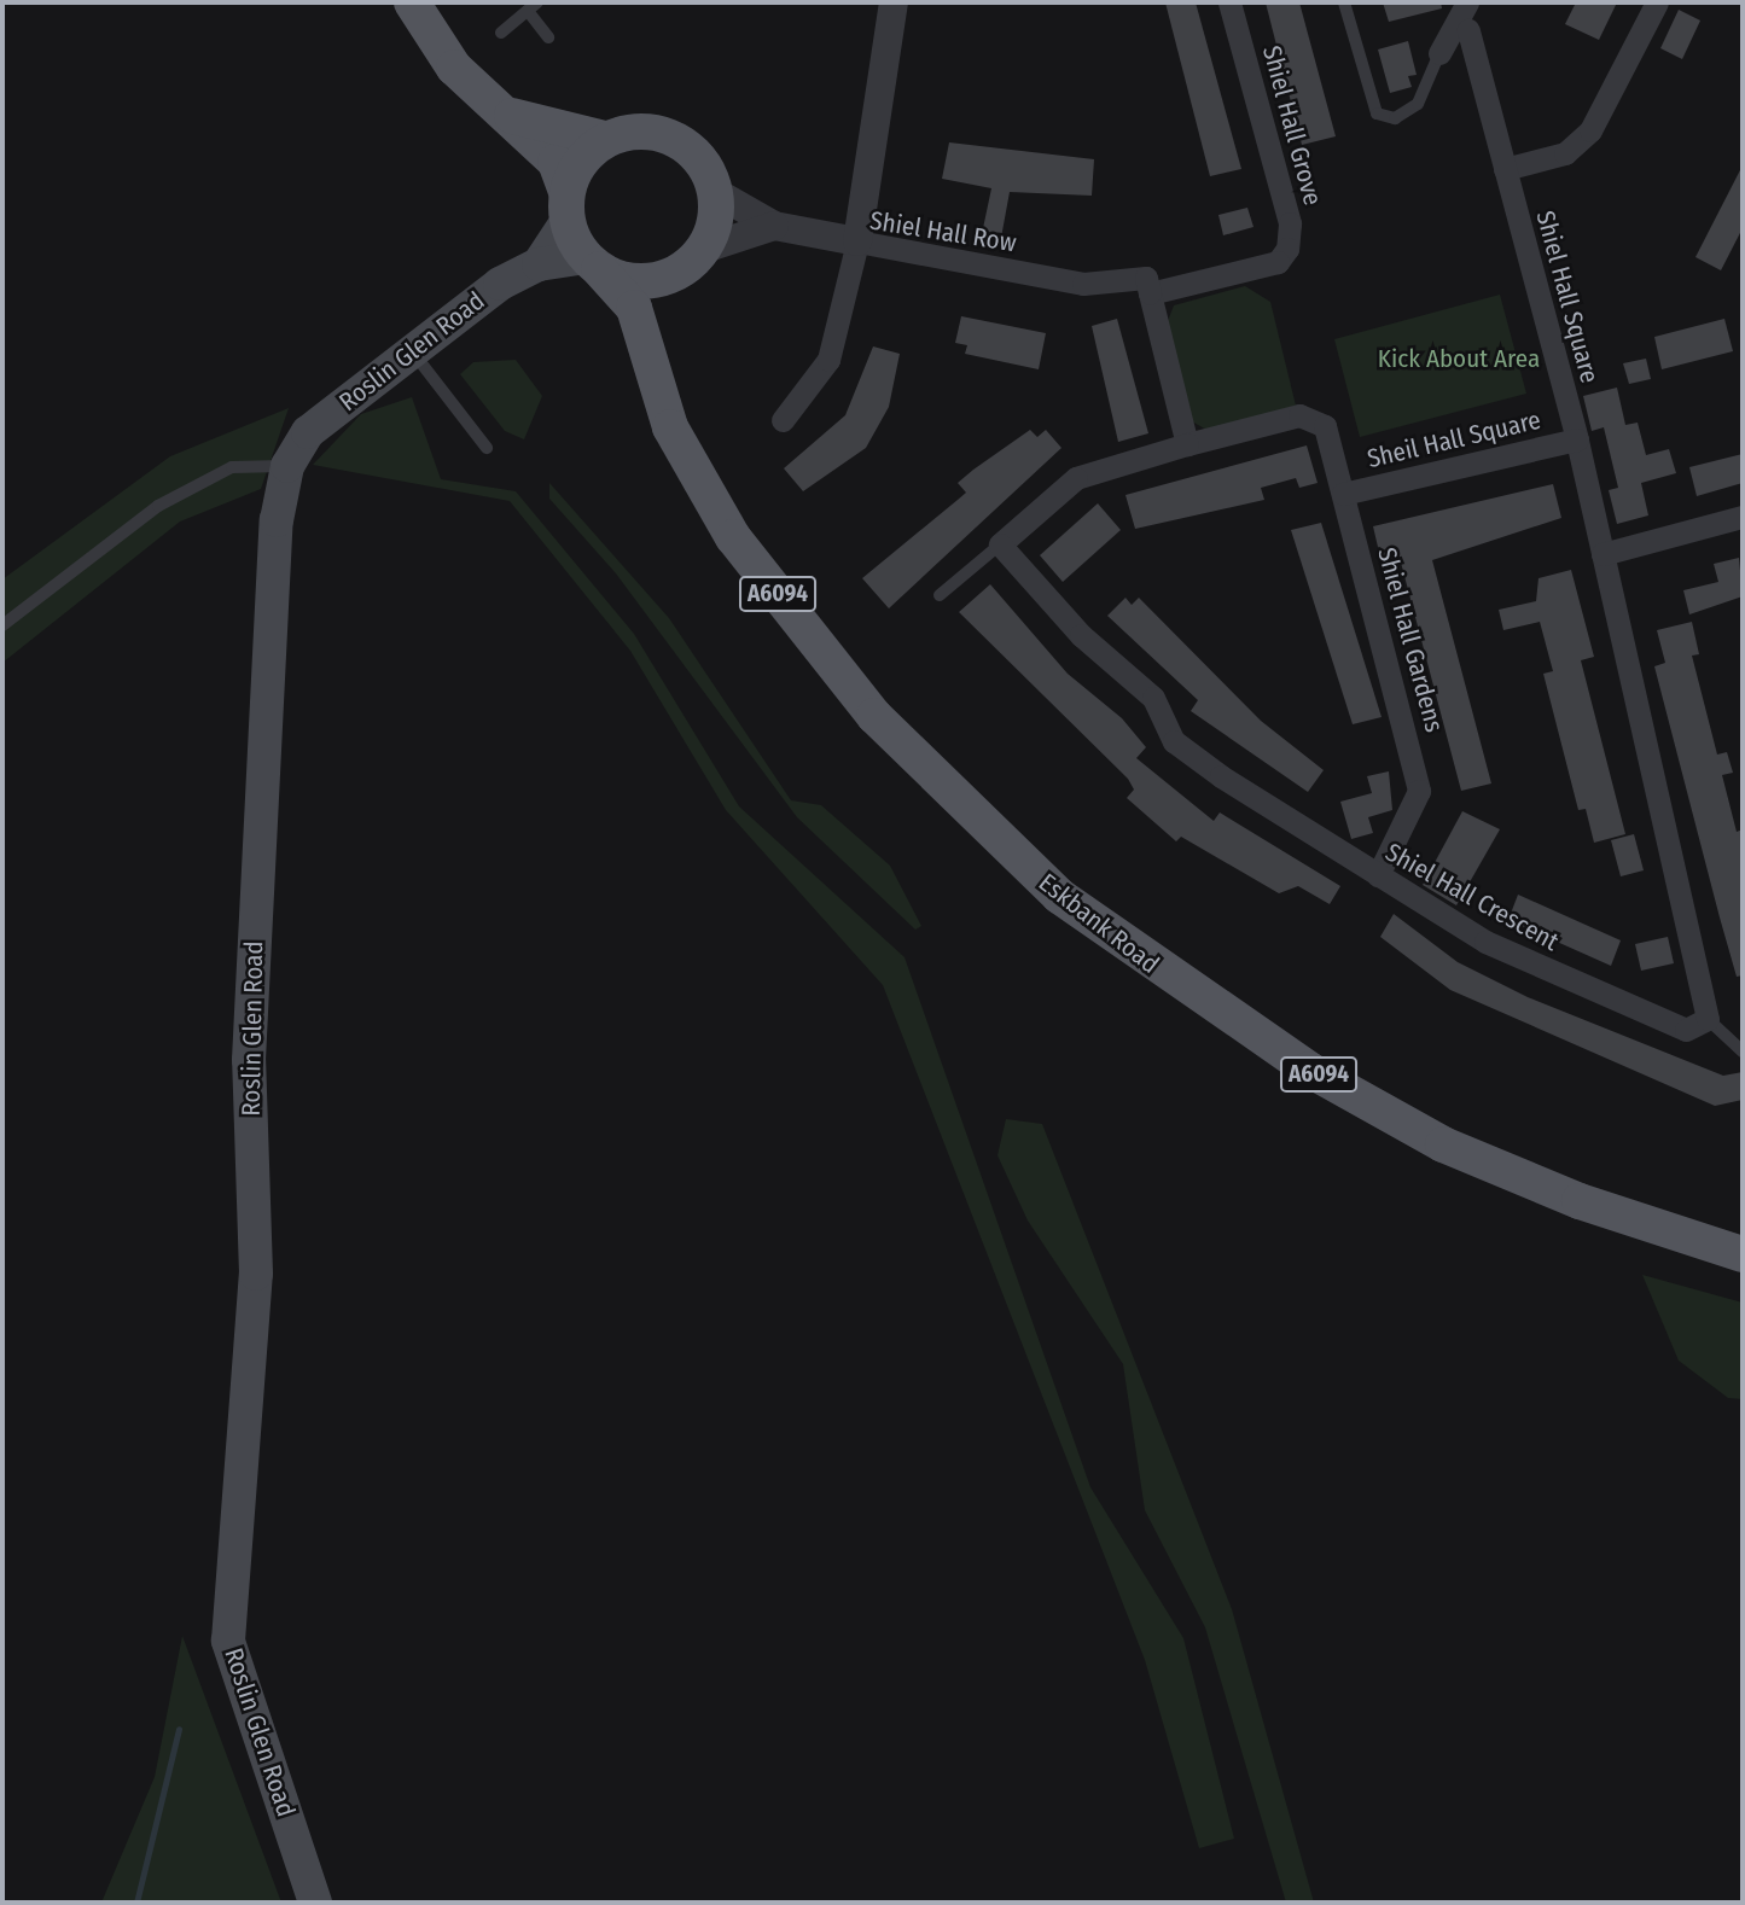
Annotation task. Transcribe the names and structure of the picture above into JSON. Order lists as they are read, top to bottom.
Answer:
{
  "streets": {
    "main road": ["Roslin Glen Road", "A6094", "Eskbank Road"],
    "street": [
      "Shiel Hall Grove",
      "Shiel Hall Row",
      "Shiel Hall Square",
      "Sheil Hall Square",
      "Shiel Hall Gardens",
      "Shiel Hall Crescent"
    ]
  },
  "crossings": [
    ["Shiel Hall Grove", "Shiel Hall Row"],
    ["Shiel Hall Square", "Sheil Hall Square"],
    ["Roslin Glen Road", "Eskbank Road"],
    ["Sheil Hall Square", "Shiel Hall Gardens"],
    ["Shiel Hall Gardens", "Shiel Hall Crescent"]
  ],
  "parks": ["Kick About Area"]
}
